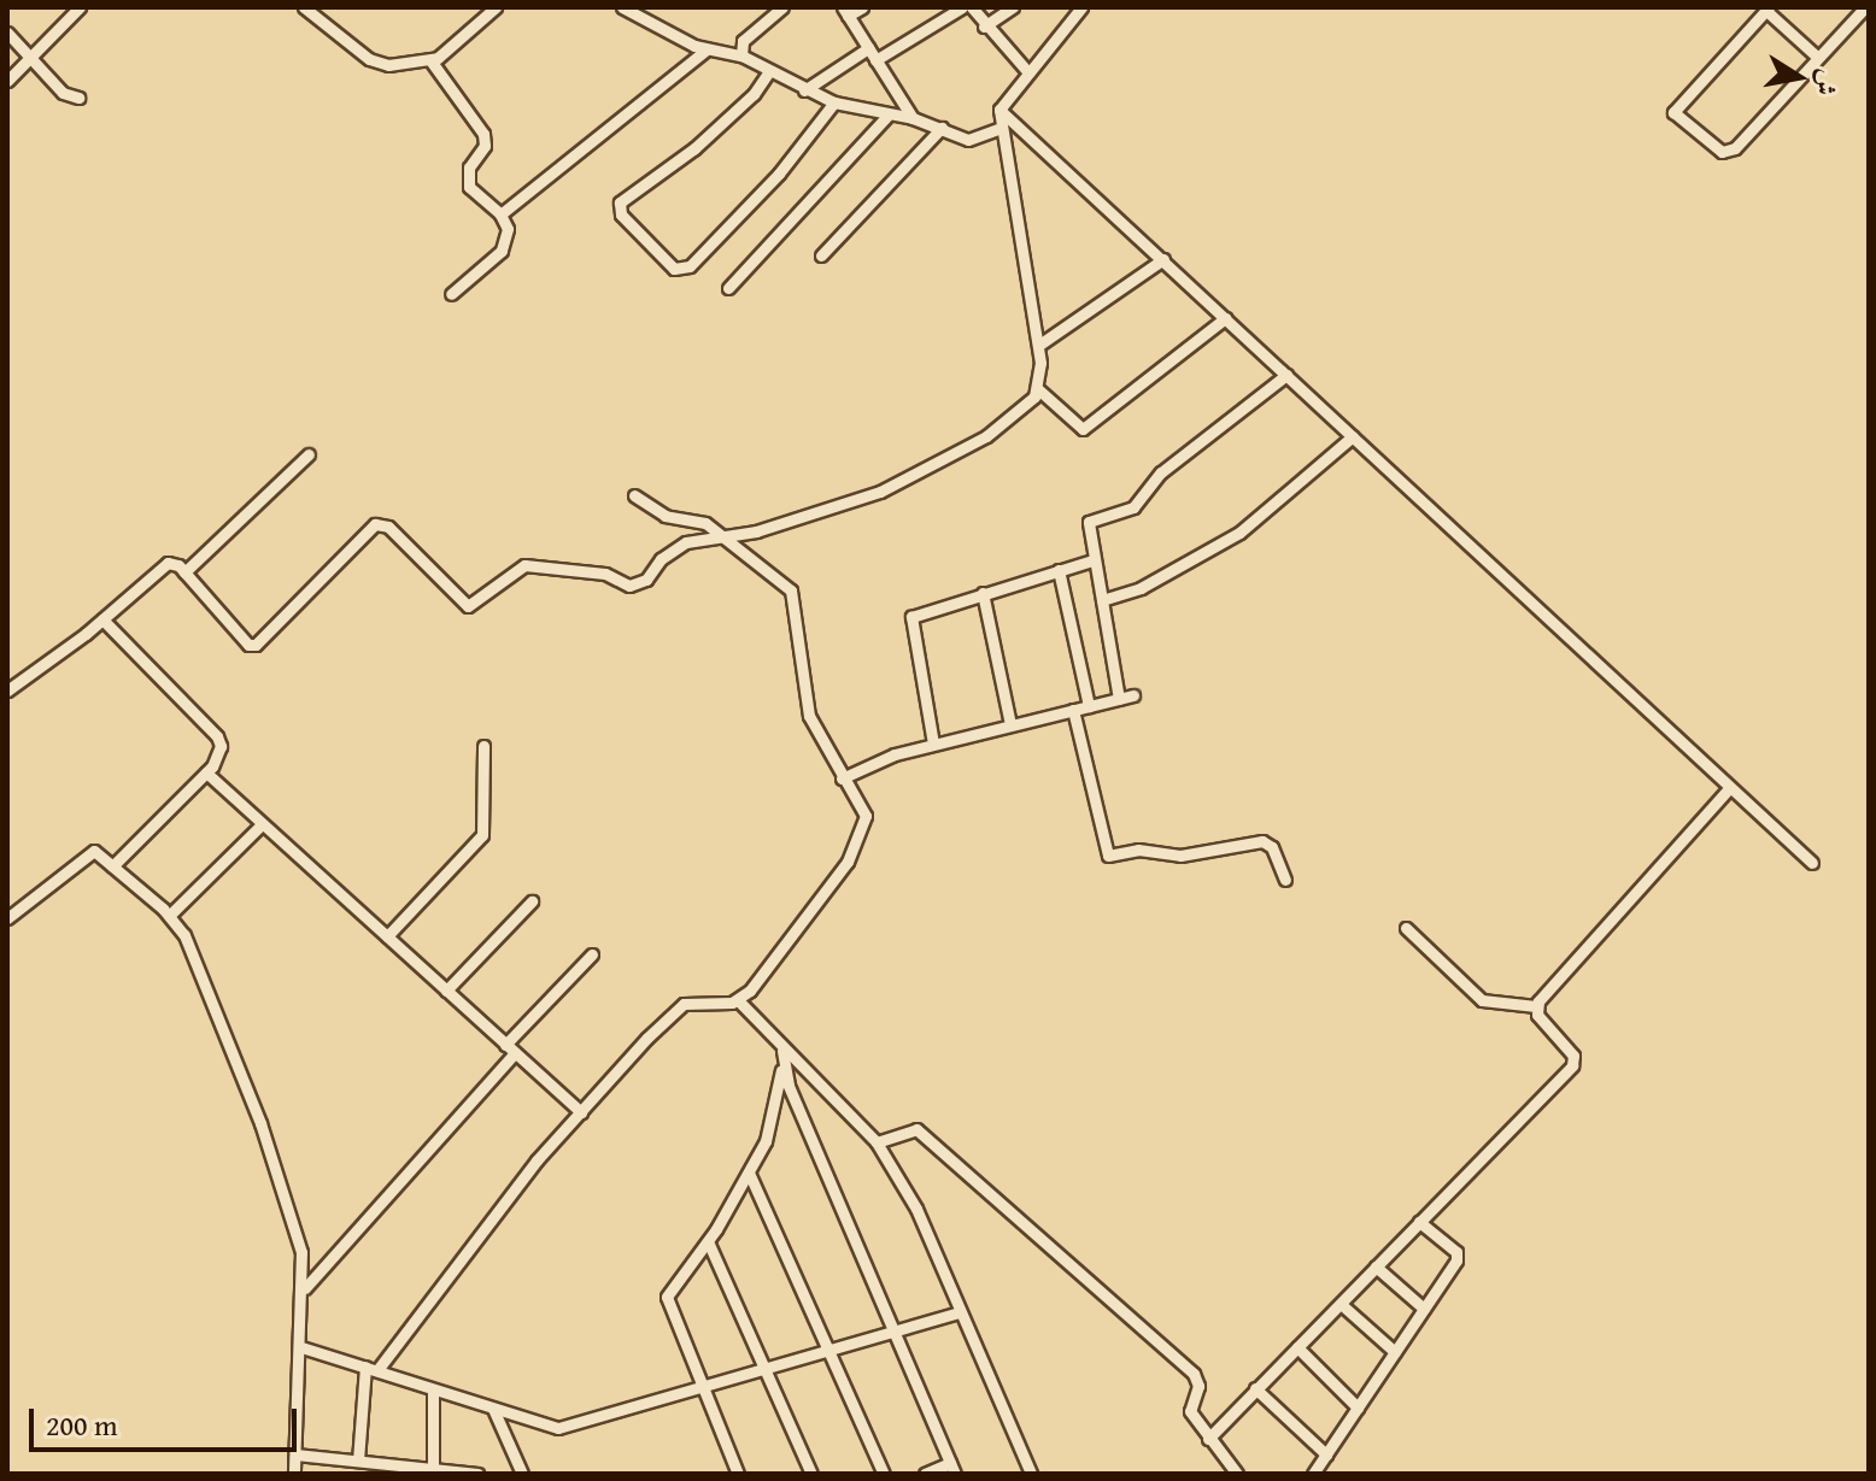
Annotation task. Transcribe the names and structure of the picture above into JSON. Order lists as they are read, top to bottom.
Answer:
{
  "scale_bar": "200 m",
  "north": "right"
}
